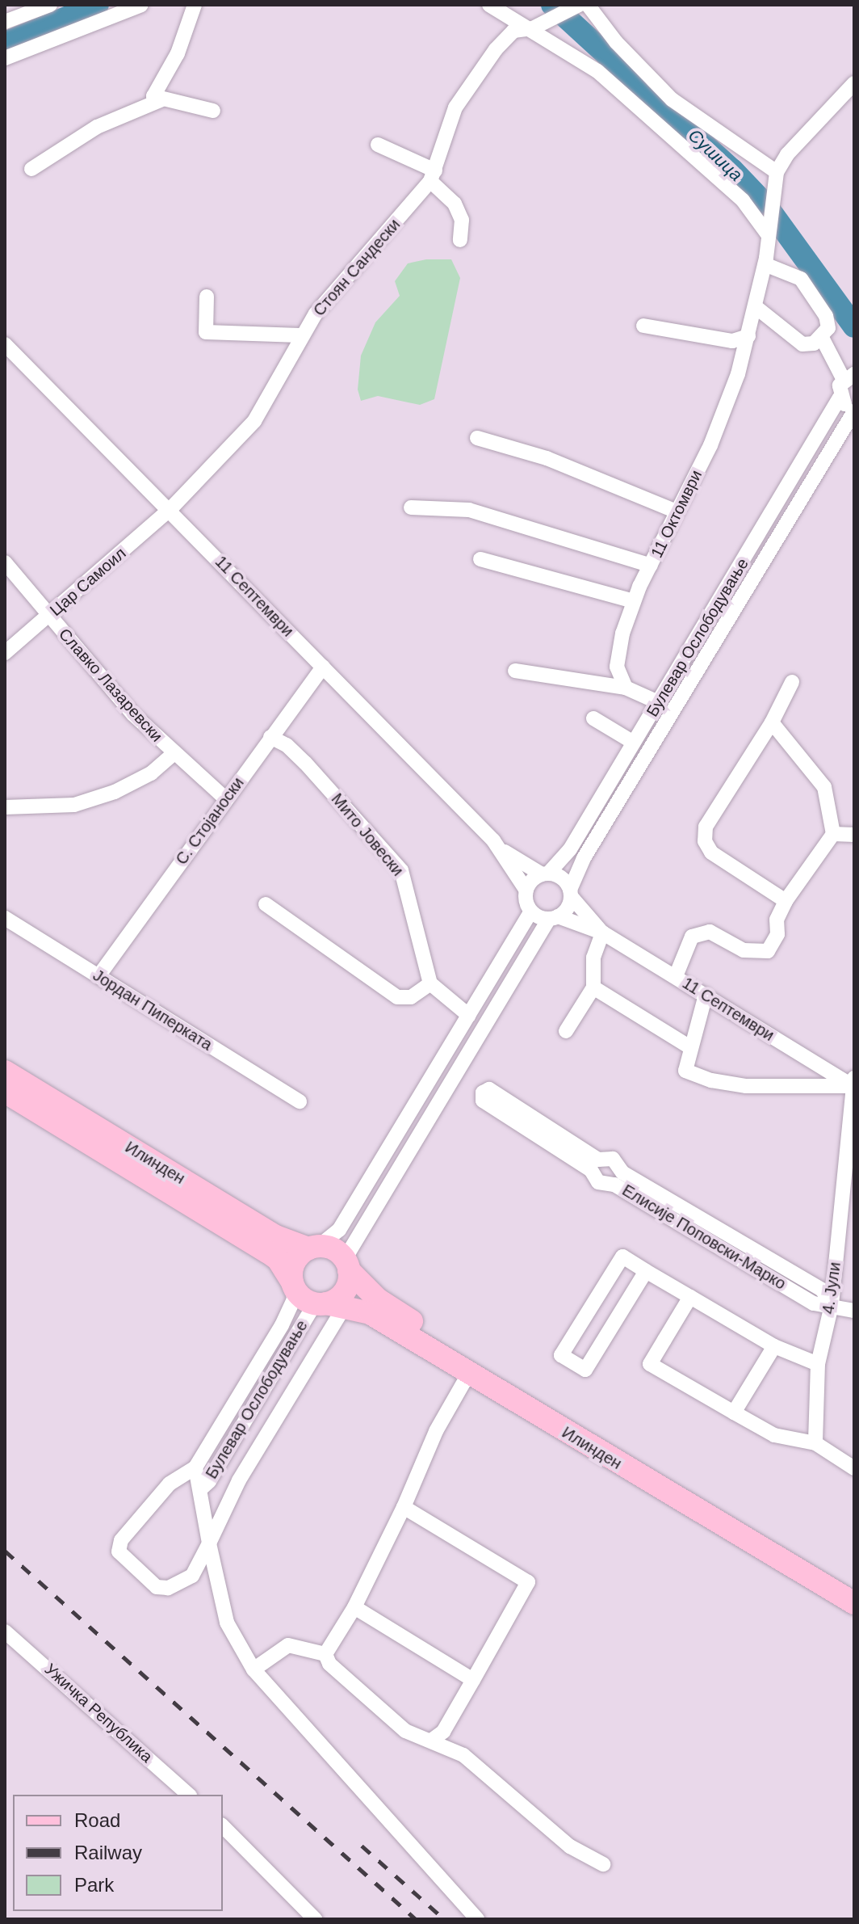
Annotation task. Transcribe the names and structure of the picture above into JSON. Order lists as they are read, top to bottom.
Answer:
{
  "streets": {
    "main road": ["Илинден"],
    "street": [
      "Стоян Сандески",
      "11 Октомври",
      "Цар Самоил",
      "11 Септември",
      "Булевар Ослободување",
      "Славко Лазаревски",
      "С. Стојаноски",
      "Мито Јовески",
      "Јордан Пиперката",
      "Елисије Поповски-Марко",
      "4. Јули",
      "Ужичка Република"
    ]
  },
  "crossings": [
    ["Стоян Сандески", "Цар Самоил"],
    ["Стоян Сандески", "11 Септември"],
    ["Цар Самоил", "11 Септември"],
    ["Цар Самоил", "Славко Лазаревски"],
    ["11 Септември", "Булевар Ослободување"],
    ["11 Септември", "С. Стојаноски"],
    ["11 Септември", "4. Јули"],
    ["Булевар Ослободување", "Илинден"],
    ["Славко Лазаревски", "С. Стојаноски"],
    ["С. Стојаноски", "Мито Јовески"],
    ["С. Стојаноски", "Јордан Пиперката"],
    ["Елисије Поповски-Марко", "4. Јули"]
  ],
  "water": ["Сушица"],
  "legend": ["Road", "Railway", "Park"]
}
